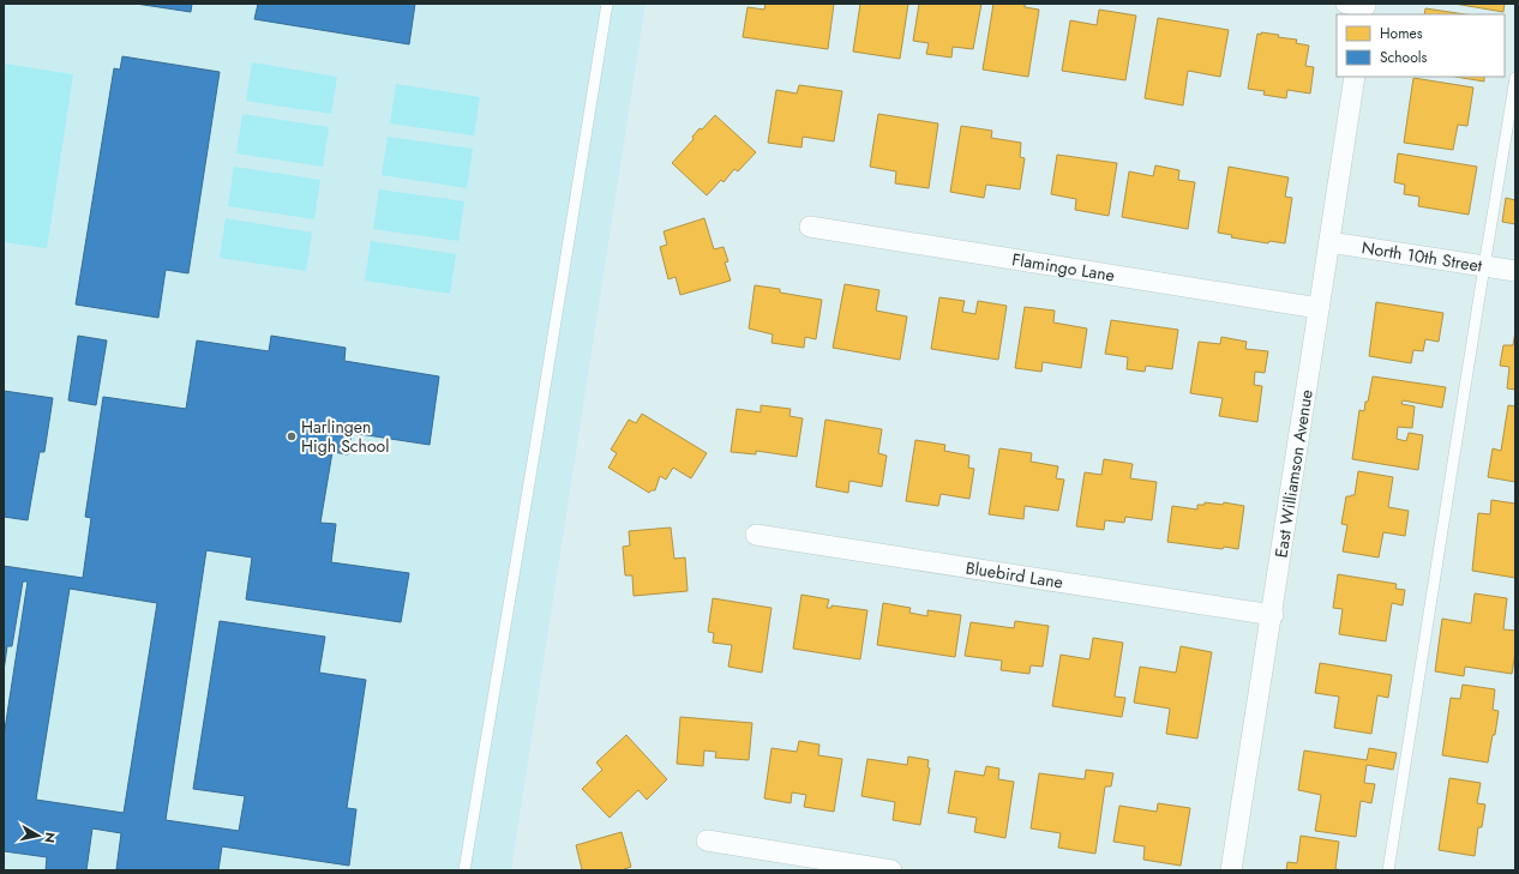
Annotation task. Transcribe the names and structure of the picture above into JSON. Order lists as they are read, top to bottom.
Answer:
{
  "streets": {
    "street": [
      "North 10th Street",
      "Flamingo Lane",
      "East Williamson Avenue",
      "Bluebird Lane"
    ]
  },
  "crossings": [
    ["North 10th Street", "East Williamson Avenue"],
    ["Flamingo Lane", "East Williamson Avenue"],
    ["East Williamson Avenue", "Bluebird Lane"]
  ],
  "places": ["Harlingen High School"],
  "legend": ["Homes", "Schools"],
  "north": "right"
}
